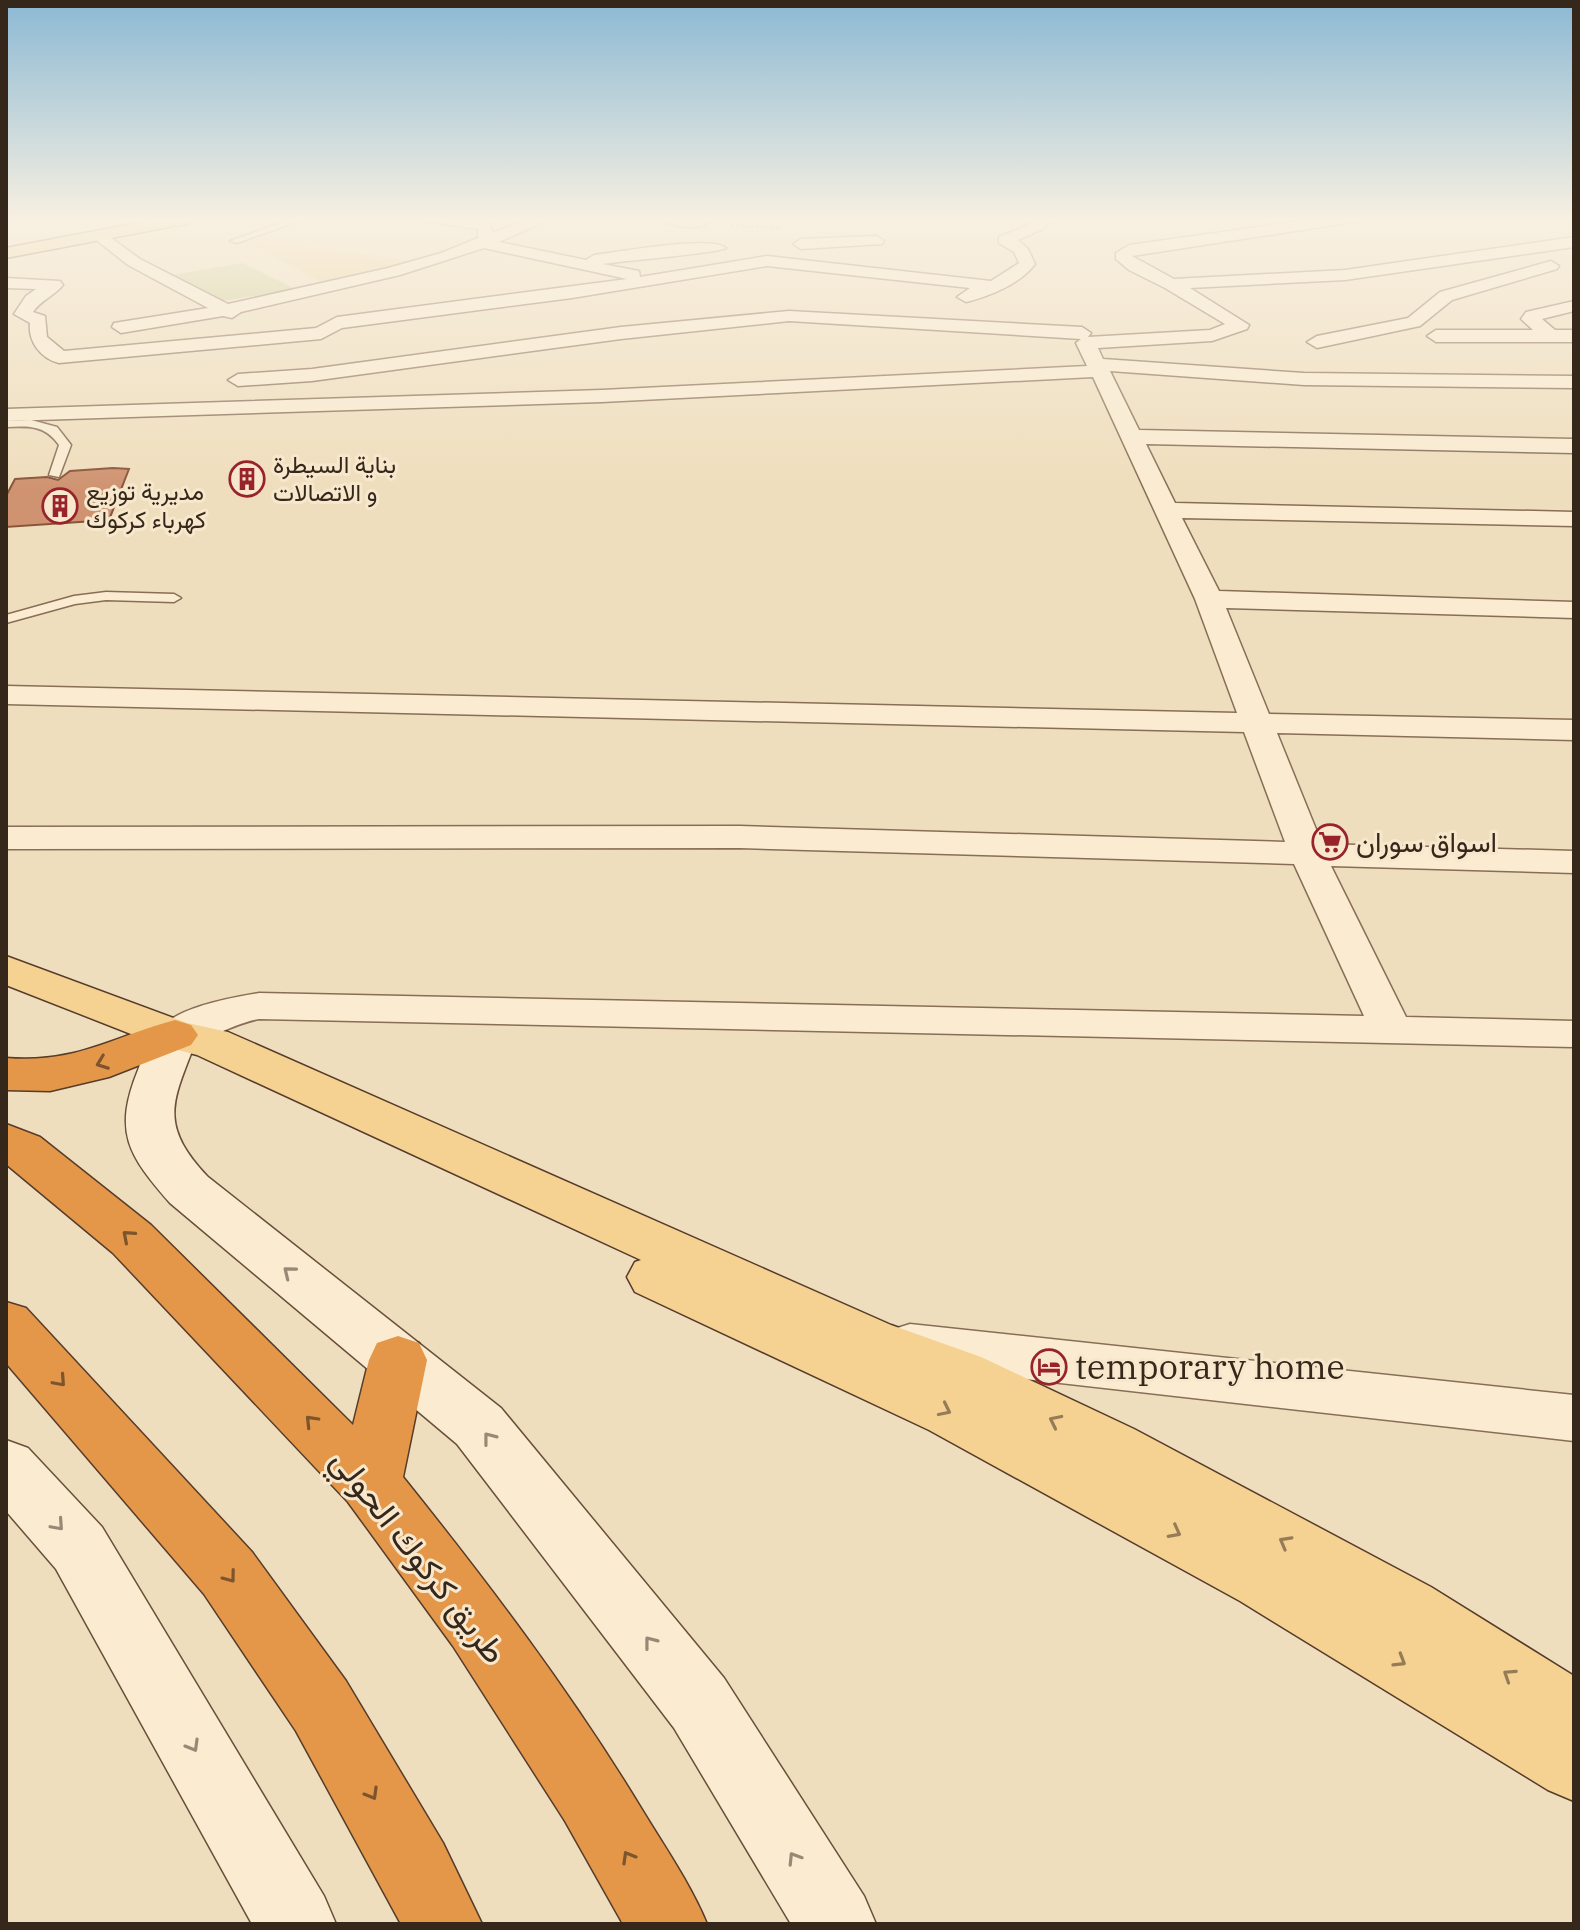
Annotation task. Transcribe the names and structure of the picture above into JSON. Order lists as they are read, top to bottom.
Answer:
{
  "streets": {
    "highway": ["طريق كركوك الحولي"]
  },
  "places": {
    "building": ["بناية السيطرة و الاتصالات", "مديرية توزيع كهرباء كركوك"],
    "supermarket": ["اسواق سوران"],
    "hotel": ["temporary home"]
  }
}
